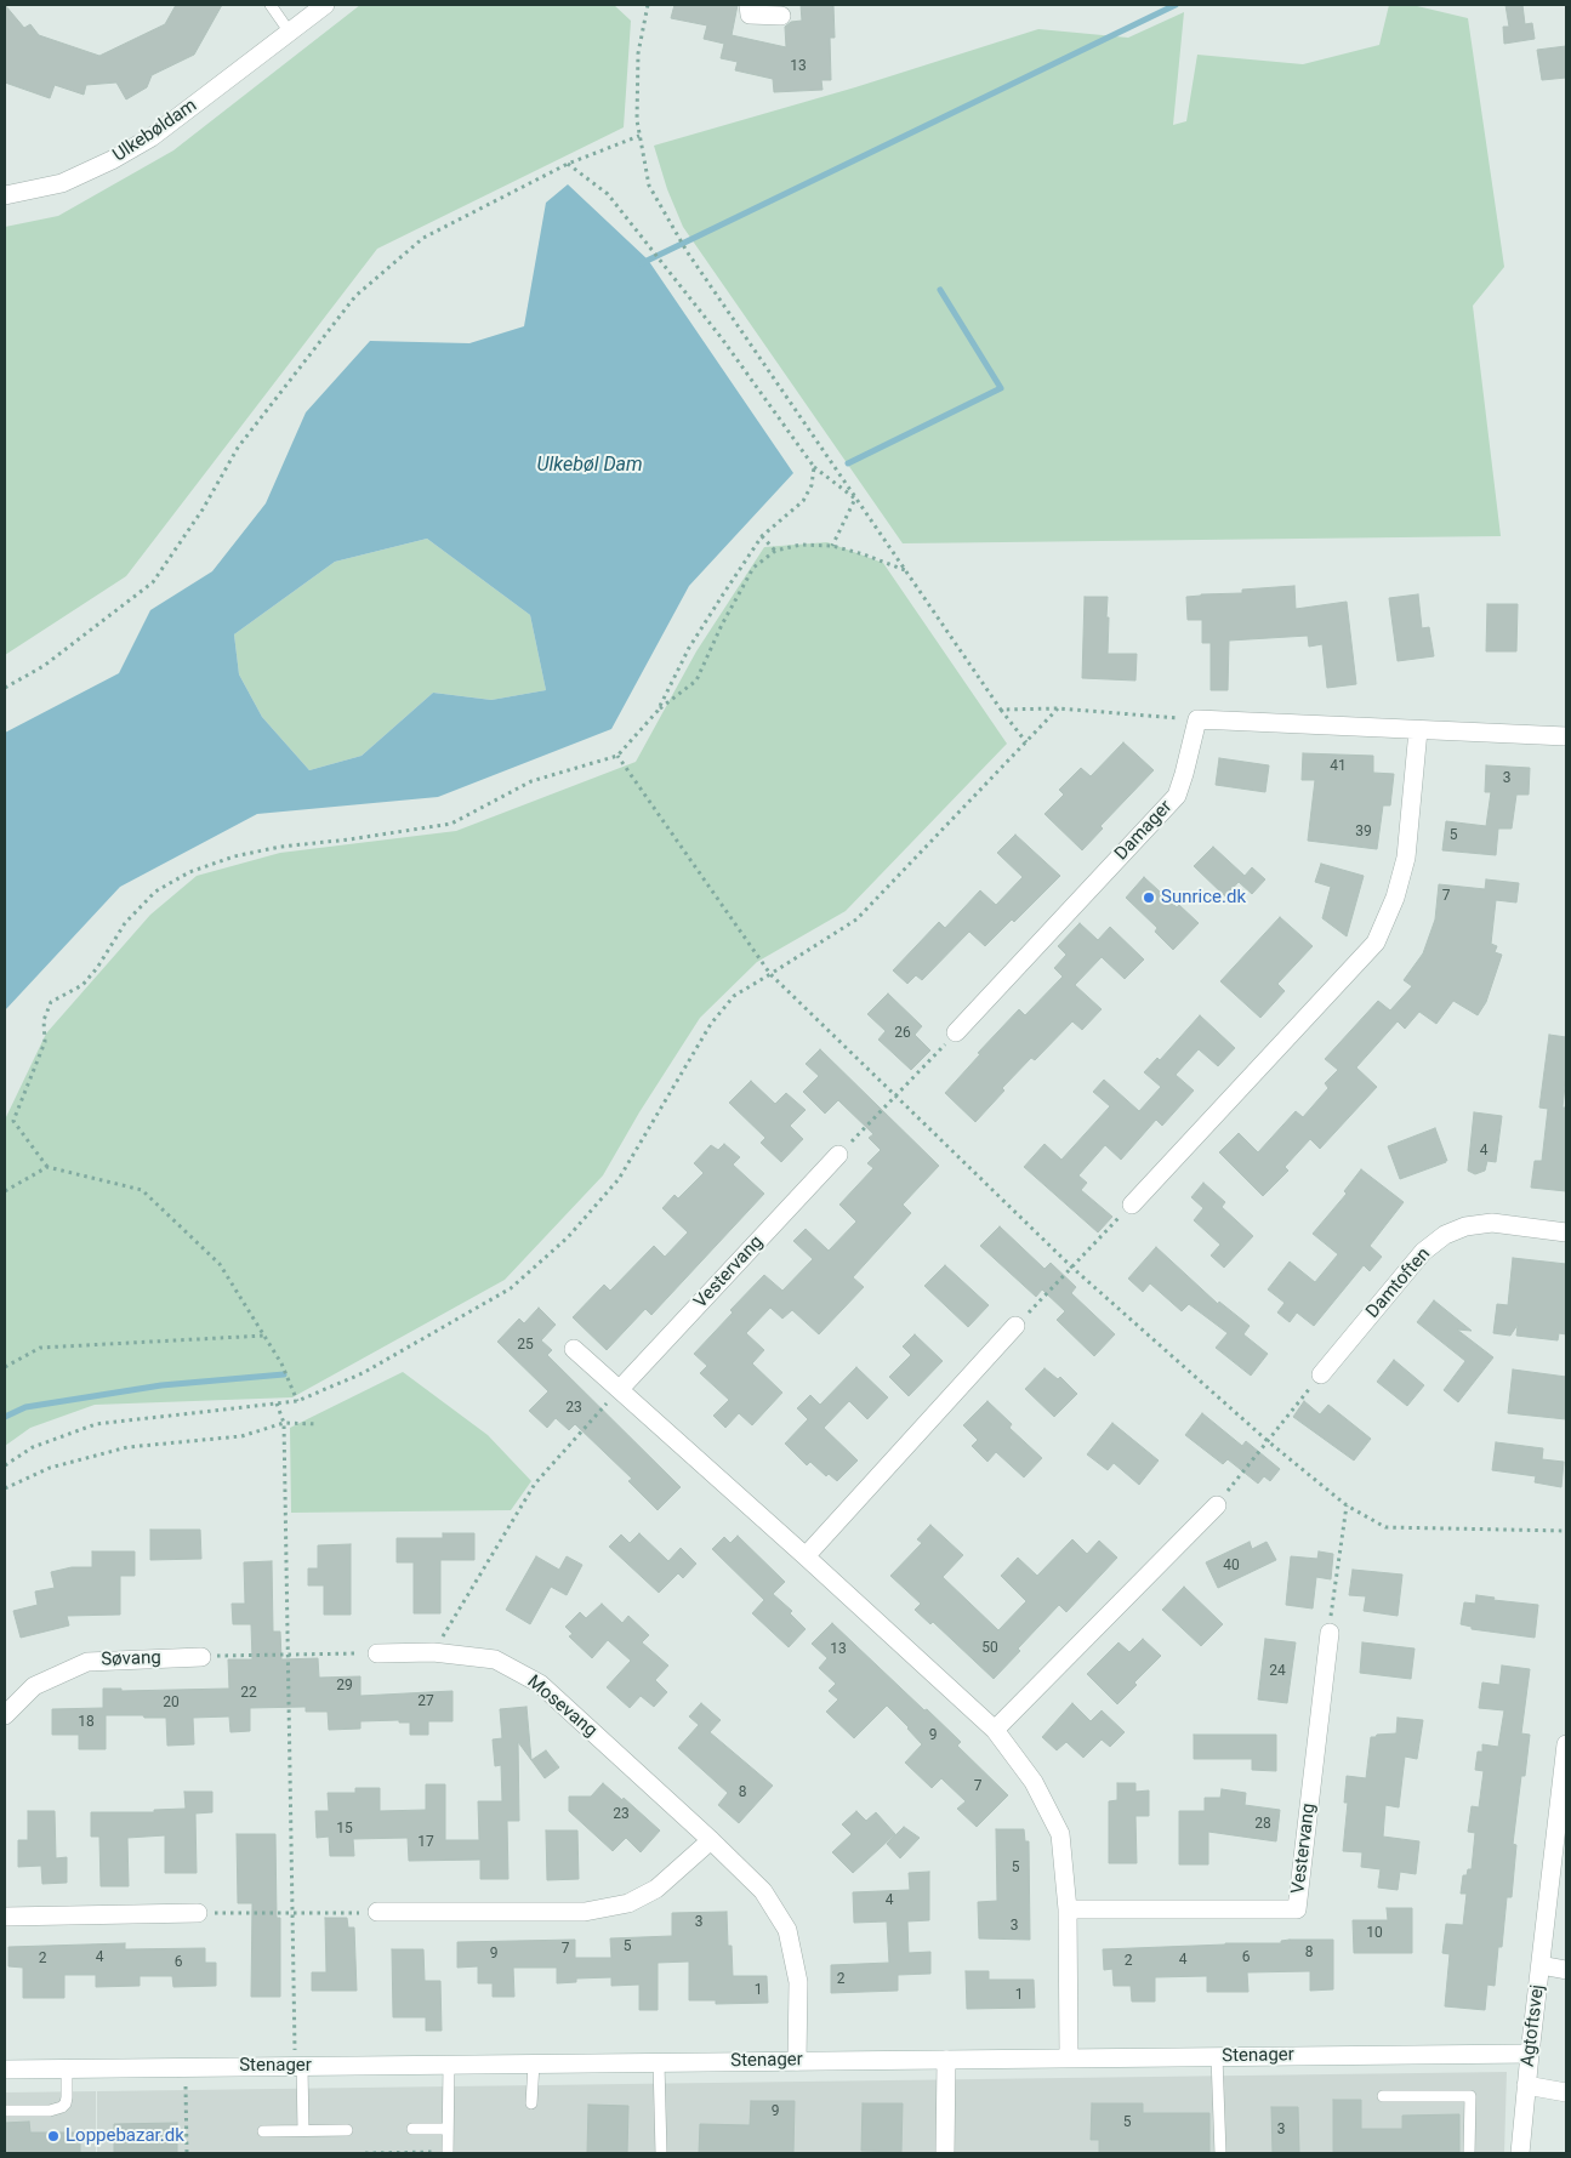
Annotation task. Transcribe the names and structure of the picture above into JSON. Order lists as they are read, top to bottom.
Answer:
{
  "streets": {
    "street": [
      "Ulkebøldam",
      "Damager",
      "Vestervang",
      "Damtoften",
      "Søvang",
      "Mosevang",
      "Agtoftsvej",
      "Stenager"
    ]
  },
  "crossings": [
    ["Mosevang", "Stenager"],
    ["Agtoftsvej", "Stenager"]
  ],
  "water": ["Ulkebøl Dam"],
  "places": ["Sunrice.dk", "Loppebazar.dk"],
  "house_numbers": [
    "13",
    "41",
    "3",
    "39",
    "5",
    "7",
    "26",
    "4",
    "25",
    "23",
    "40",
    "50",
    "13",
    "24",
    "29",
    "22",
    "27",
    "20",
    "18",
    "9",
    "7",
    "8",
    "23",
    "28",
    "15",
    "17",
    "5",
    "4",
    "3",
    "3",
    "10",
    "5",
    "7",
    "8",
    "9",
    "4",
    "6",
    "2",
    "4",
    "2",
    "6",
    "2",
    "1",
    "1",
    "9",
    "5",
    "3"
  ]
}
